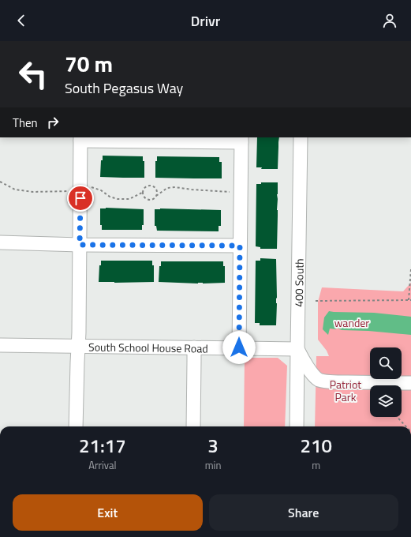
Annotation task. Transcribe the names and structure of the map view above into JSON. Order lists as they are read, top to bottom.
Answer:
{
  "streets": {
    "street": ["400 South", "South School House Road"]
  },
  "crossings": [
    ["400 South", "South School House Road"]
  ],
  "parks": ["wander", "Patriot Park"],
  "page": {
    "header": "Drivr",
    "turn": ["70 m", "South Pegasus Way"],
    "then": "Then",
    "eta": [
      "21:17",
      "Arrival",
      "3",
      "min",
      "210",
      "m"
    ],
    "buttons": ["Exit", "Share"]
  }
}
